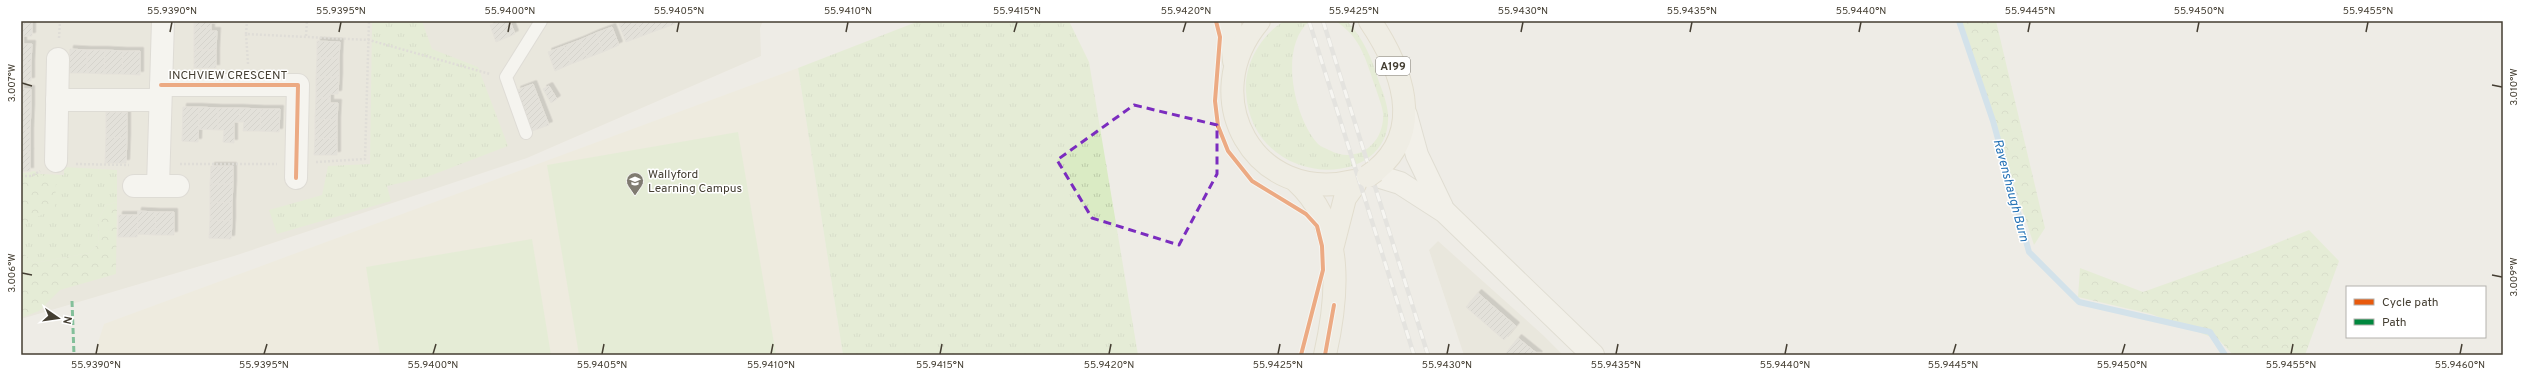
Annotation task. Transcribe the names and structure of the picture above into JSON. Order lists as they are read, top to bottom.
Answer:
{
  "streets": {
    "main road": ["A199"],
    "street": ["INCHVIEW CRESCENT"]
  },
  "water": ["Ravenshaugh Burn"],
  "places": {
    "school or university": ["Wallyford Learning Campus"]
  },
  "legend": ["Cycle path", "Path"],
  "north": "right",
  "coordinates": [
    "55.9390°N",
    "55.9395°N",
    "55.9400°N",
    "55.9405°N",
    "55.9410°N",
    "55.9415°N",
    "55.9420°N",
    "55.9425°N",
    "55.9430°N",
    "55.9435°N",
    "55.9440°N",
    "55.9445°N",
    "55.9450°N",
    "55.9455°N",
    "3.007°W",
    "3.010°W",
    "3.006°W",
    "3.009°W",
    "55.9460°N"
  ]
}
